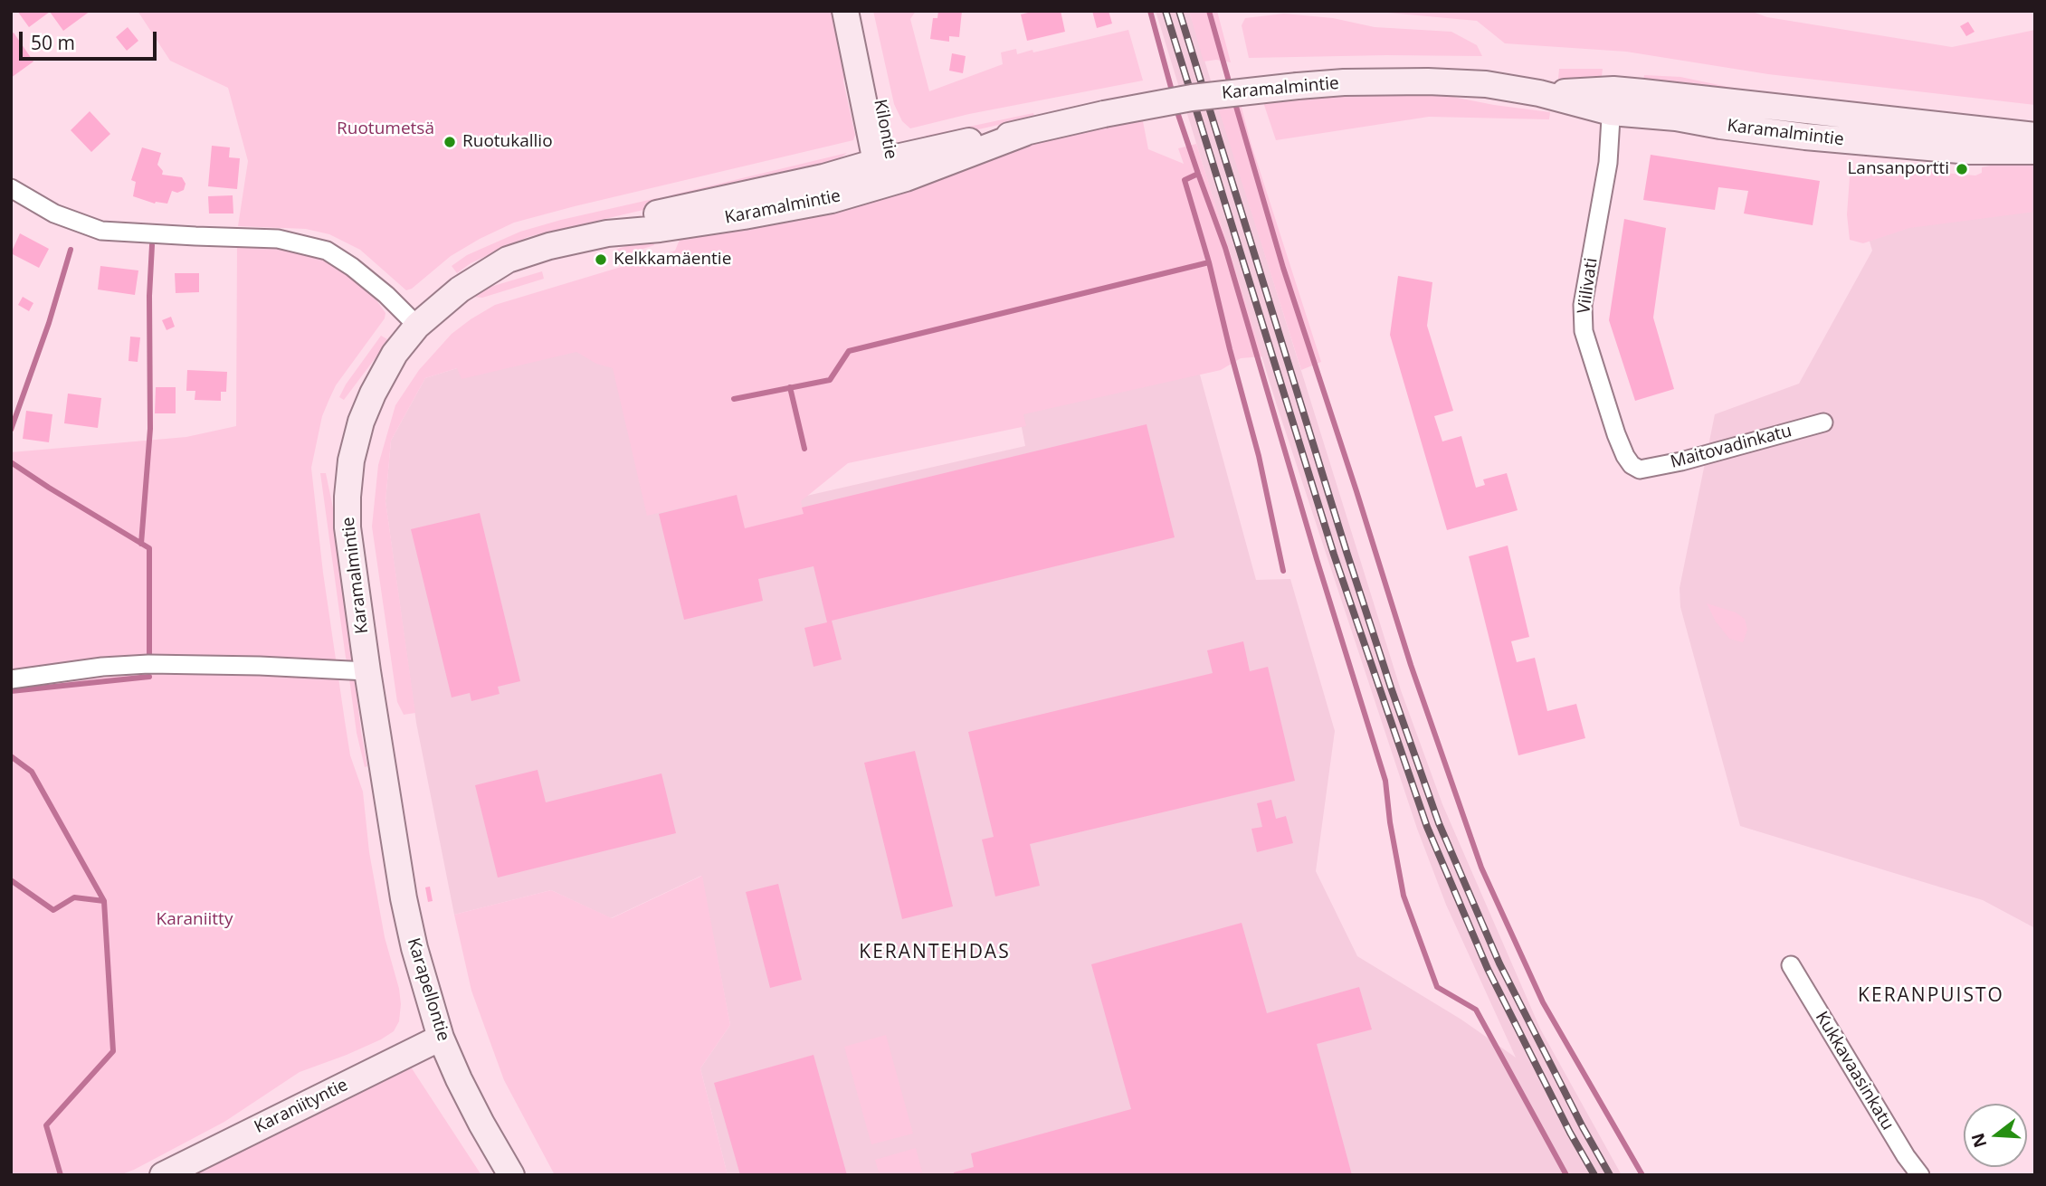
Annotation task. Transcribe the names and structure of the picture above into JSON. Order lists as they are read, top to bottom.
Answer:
{
  "streets": {
    "street": [
      "Karamalmintie",
      "Kilontie",
      "Viilivati",
      "Maitovadinkatu",
      "Karapellontie",
      "Kukkavaasinkatu",
      "Karaniityntie"
    ]
  },
  "crossings": [
    ["Karamalmintie", "Kilontie"],
    ["Karamalmintie", "Viilivati"],
    ["Karamalmintie", "Karapellontie"],
    ["Viilivati", "Maitovadinkatu"],
    ["Karapellontie", "Karaniityntie"]
  ],
  "districts": ["KERANTEHDAS", "KERANPUISTO"],
  "parks": ["Ruotumetsä", "Karaniitty"],
  "places": ["Ruotukallio", "Lansanportti", "Kelkkamäentie"],
  "scale_bar": "50 m",
  "north": "left"
}
